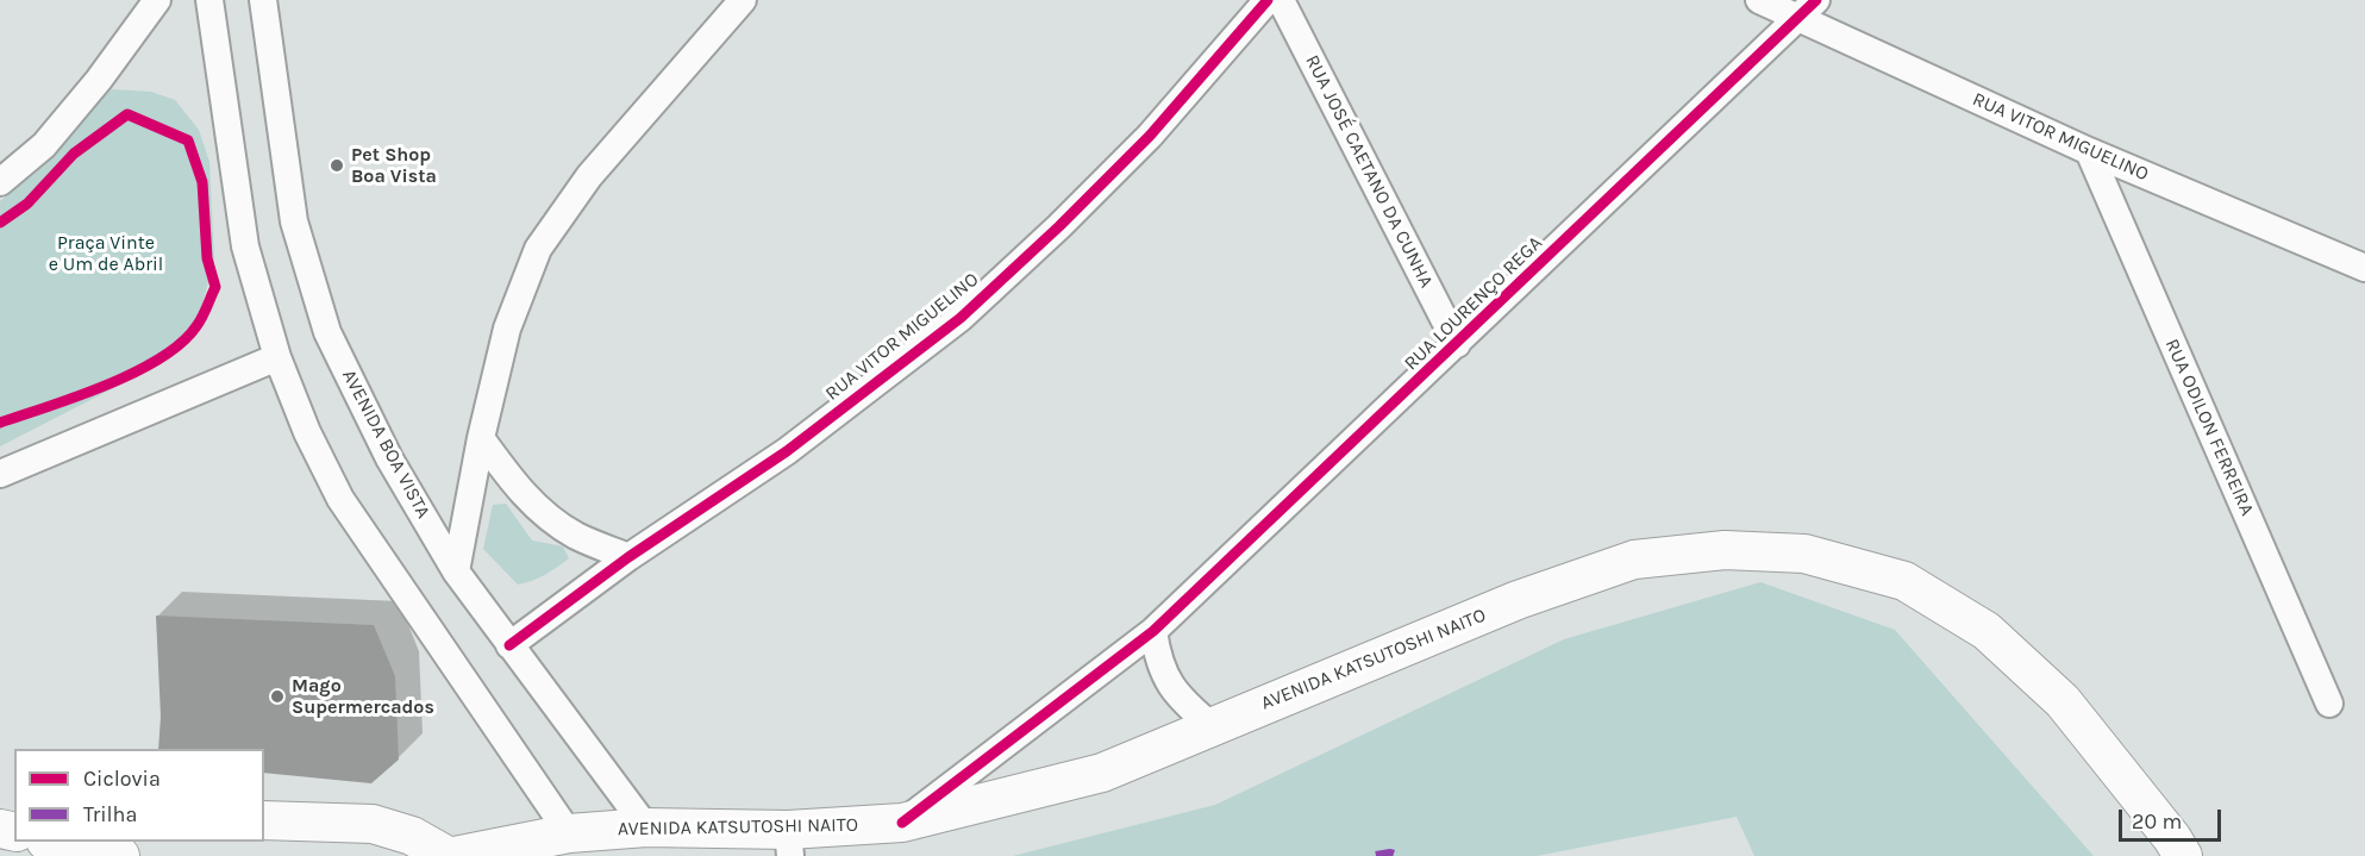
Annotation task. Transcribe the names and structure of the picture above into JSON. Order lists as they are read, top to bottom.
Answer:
{
  "streets": {
    "main road": ["AVENIDA KATSUTOSHI NAITO"],
    "street": [
      "RUA VITOR MIGUELINO",
      "RUA JOSÉ CAETANO DA CUNHA",
      "RUA LOURENÇO REGA",
      "RUA ODILON FERREIRA",
      "AVENIDA BOA VISTA"
    ]
  },
  "crossings": [
    ["RUA VITOR MIGUELINO", "RUA LOURENÇO REGA"],
    ["RUA VITOR MIGUELINO", "RUA ODILON FERREIRA"],
    ["RUA VITOR MIGUELINO", "AVENIDA BOA VISTA"],
    ["RUA JOSÉ CAETANO DA CUNHA", "RUA LOURENÇO REGA"],
    ["RUA LOURENÇO REGA", "AVENIDA KATSUTOSHI NAITO"],
    ["AVENIDA BOA VISTA", "AVENIDA KATSUTOSHI NAITO"]
  ],
  "parks": ["Praça Vinte e Um de Abril"],
  "places": ["Pet Shop Boa Vista", "Mago Supermercados"],
  "legend": ["Ciclovia", "Trilha"],
  "scale_bar": "20 m"
}
